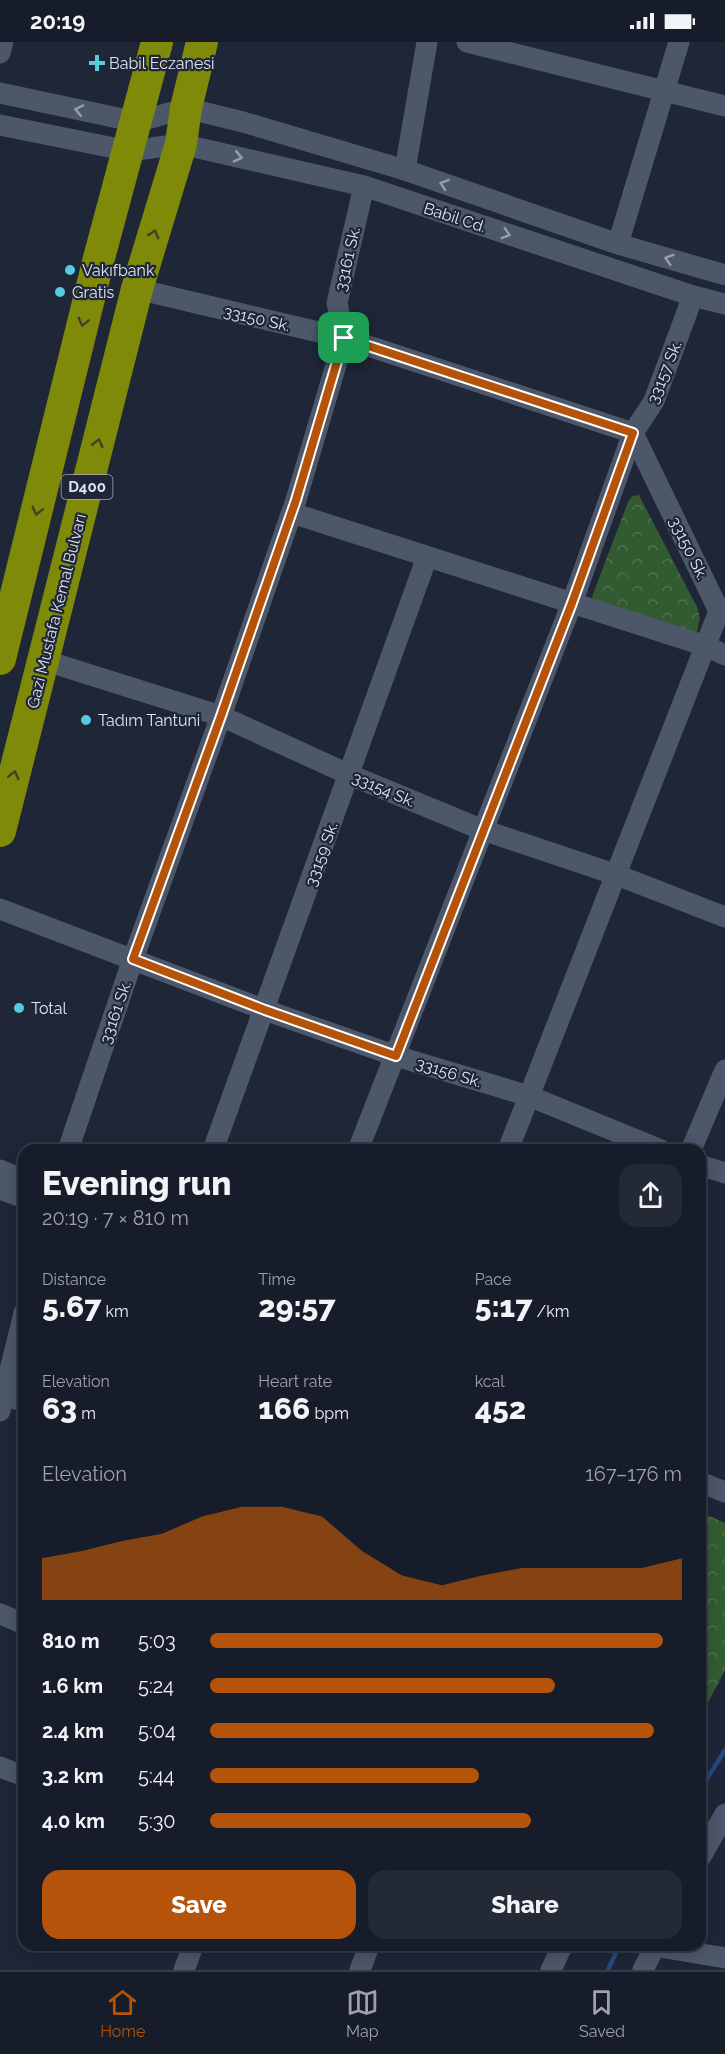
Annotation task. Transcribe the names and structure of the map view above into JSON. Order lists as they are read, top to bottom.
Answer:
{
  "streets": {
    "highway": ["D400", "Gazi Mustafa Kemal Bulvarı"],
    "street": [
      "Babil Cd.",
      "33161 Sk.",
      "33150 Sk.",
      "33157 Sk.",
      "33154 Sk.",
      "33159 Sk.",
      "33156 Sk."
    ]
  },
  "crossings": [
    ["Babil Cd.", "33161 Sk."],
    ["Babil Cd.", "33157 Sk."],
    ["Babil Cd.", "Gazi Mustafa Kemal Bulvarı"],
    ["33161 Sk.", "33150 Sk."],
    ["33161 Sk.", "33154 Sk."],
    ["33161 Sk.", "33156 Sk."],
    ["33150 Sk.", "33157 Sk."],
    ["33150 Sk.", "Gazi Mustafa Kemal Bulvarı"],
    ["33157 Sk.", "33154 Sk."],
    ["33157 Sk.", "33156 Sk."],
    ["Gazi Mustafa Kemal Bulvarı", "33154 Sk."],
    ["33154 Sk.", "33159 Sk."],
    ["33159 Sk.", "33156 Sk."]
  ],
  "places": {
    "health": ["Babil Eczanesi"],
    "other": [
      "Vakıfbank",
      "Gratis",
      "Tadım Tantuni",
      "Total"
    ]
  },
  "page": {
    "status": "20:19",
    "heading": ["Evening run", "20:19 · 7 × 810 m"],
    "stats": [
      ["Distance", "5.67 km"],
      ["Time", "29:57"],
      ["Pace", "5:17 /km"],
      ["Elevation", "63 m"],
      ["Heart rate", "166 bpm"],
      ["kcal", "452"]
    ],
    "chart": ["Elevation", "167–176 m"],
    "list": [
      {
        "name": "810 m",
        "note": "5:03"
      },
      {
        "name": "1.6 km",
        "note": "5:24"
      },
      {
        "name": "2.4 km",
        "note": "5:04"
      },
      {
        "name": "3.2 km",
        "note": "5:44"
      },
      {
        "name": "4.0 km",
        "note": "5:30"
      }
    ],
    "buttons": ["Save", "Share"],
    "tabs": ["Home", "Map", "Saved"]
  }
}
